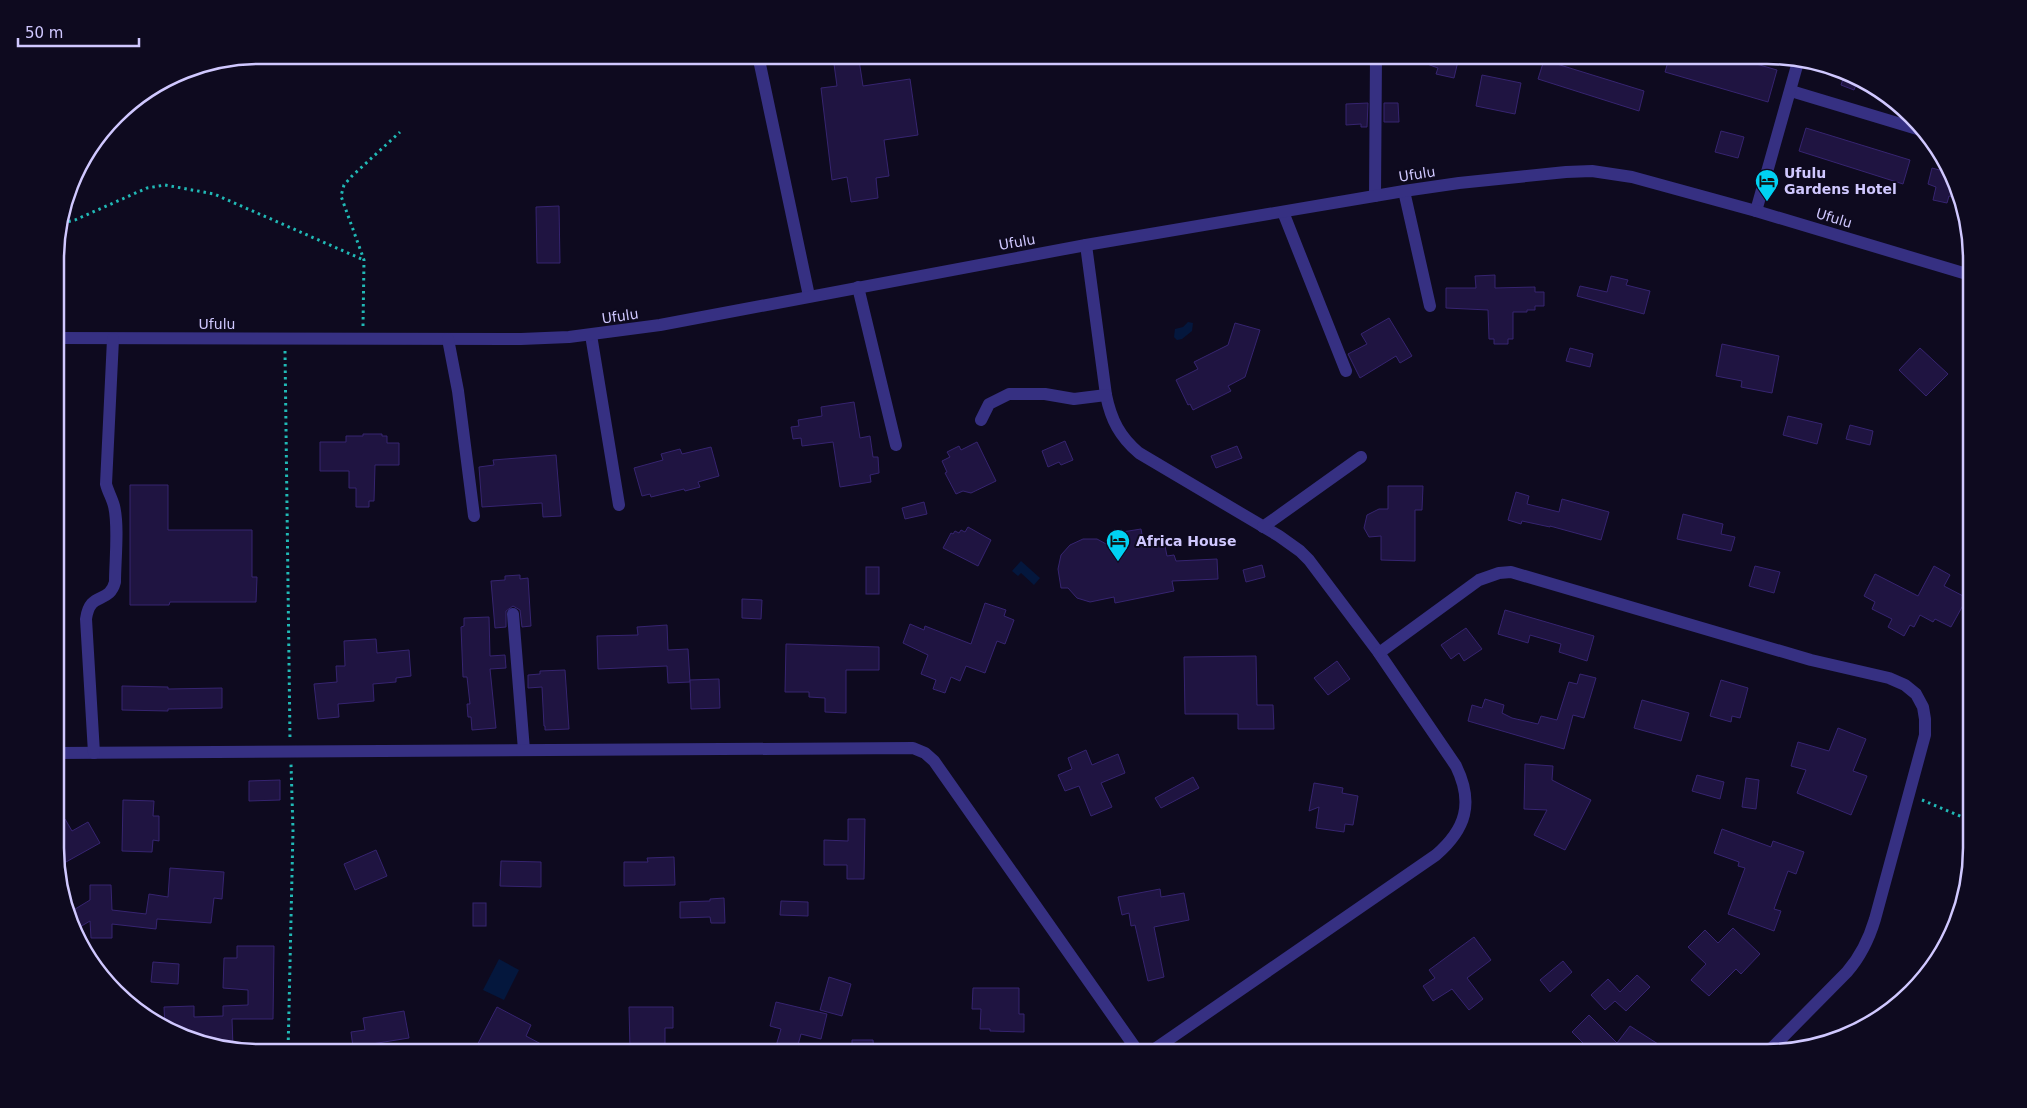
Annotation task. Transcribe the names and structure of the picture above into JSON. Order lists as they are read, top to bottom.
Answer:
{
  "streets": {
    "street": ["Ufulu"]
  },
  "places": {
    "hotel": ["Ufulu Gardens Hotel", "Africa House"]
  },
  "scale_bar": "50 m"
}
